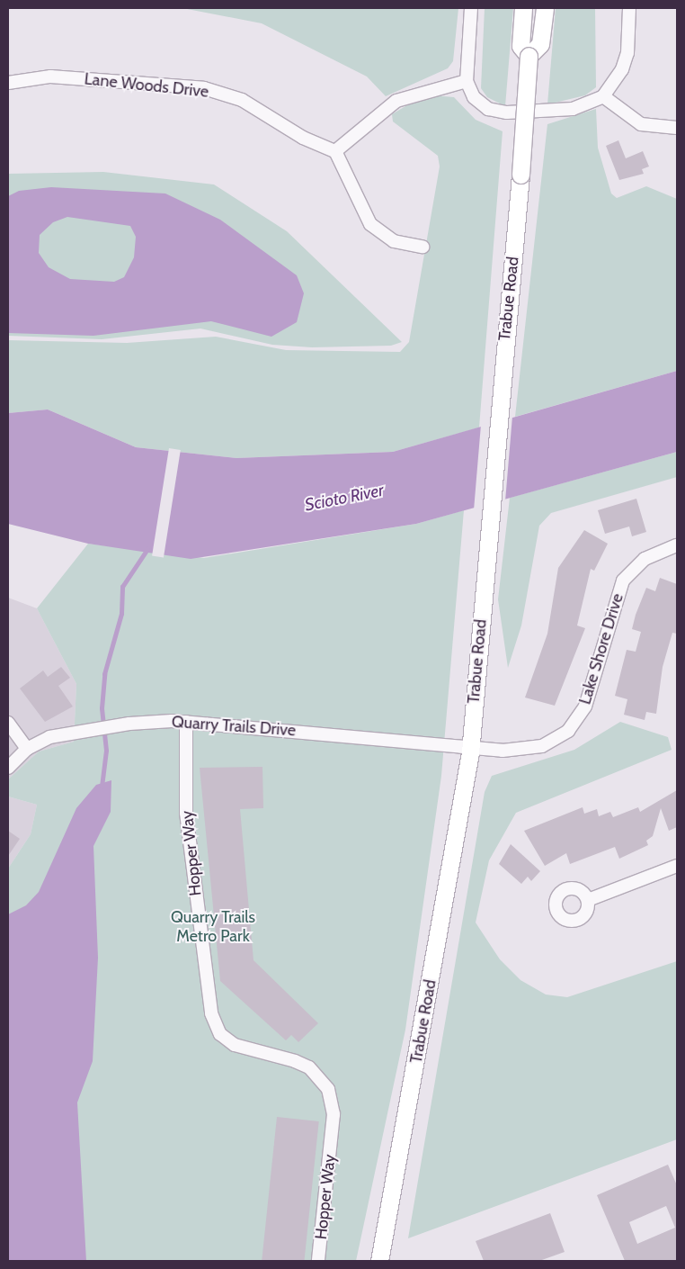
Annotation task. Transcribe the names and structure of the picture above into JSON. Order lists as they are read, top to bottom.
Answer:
{
  "streets": {
    "main road": ["Trabue Road"],
    "street": [
      "Lane Woods Drive",
      "Lake Shore Drive",
      "Quarry Trails Drive",
      "Hopper Way"
    ]
  },
  "crossings": [
    ["Trabue Road", "Lake Shore Drive"],
    ["Trabue Road", "Quarry Trails Drive"],
    ["Lake Shore Drive", "Quarry Trails Drive"],
    ["Quarry Trails Drive", "Hopper Way"]
  ],
  "water": ["Scioto River"],
  "parks": ["Quarry Trails Metro Park"]
}
